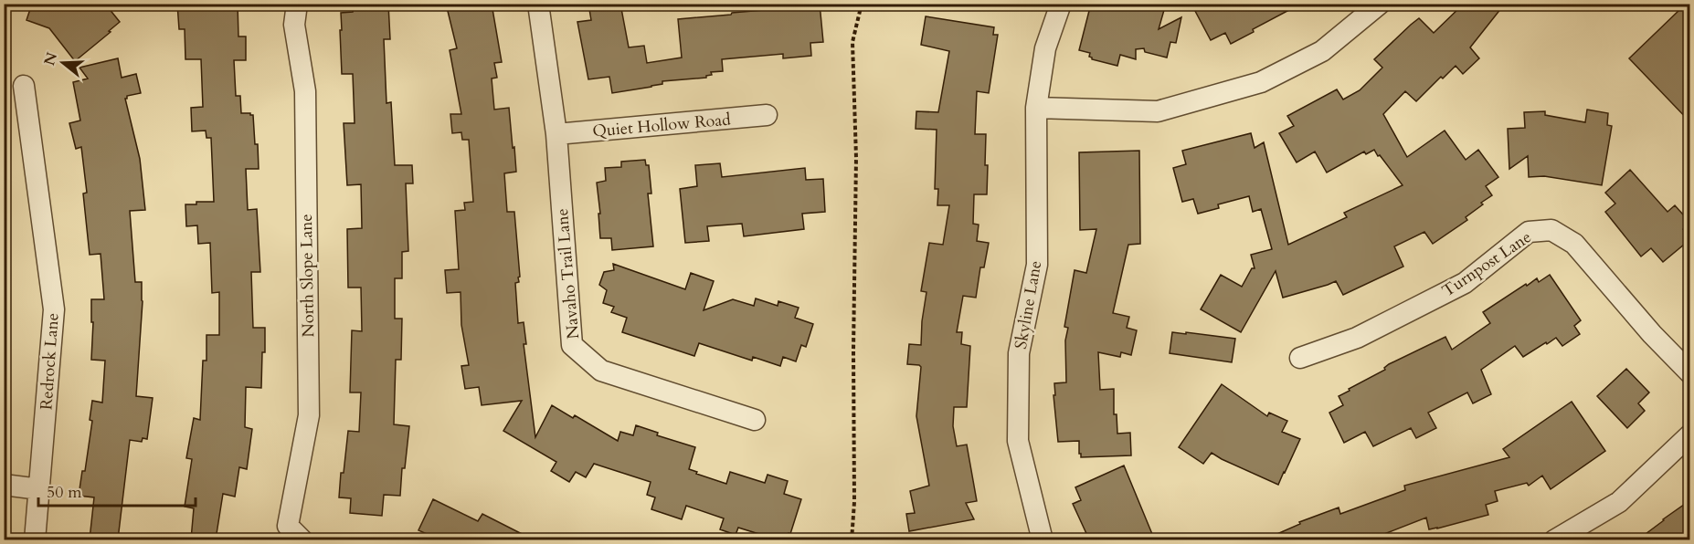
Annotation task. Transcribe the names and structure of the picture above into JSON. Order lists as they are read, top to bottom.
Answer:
{
  "streets": {
    "street": [
      "Quiet Hollow Road",
      "Turnpost Lane",
      "Navaho Trail Lane",
      "North Slope Lane",
      "Skyline Lane",
      "Redrock Lane"
    ]
  },
  "crossings": [
    ["Quiet Hollow Road", "Navaho Trail Lane"]
  ],
  "scale_bar": "50 m",
  "north": "left"
}
